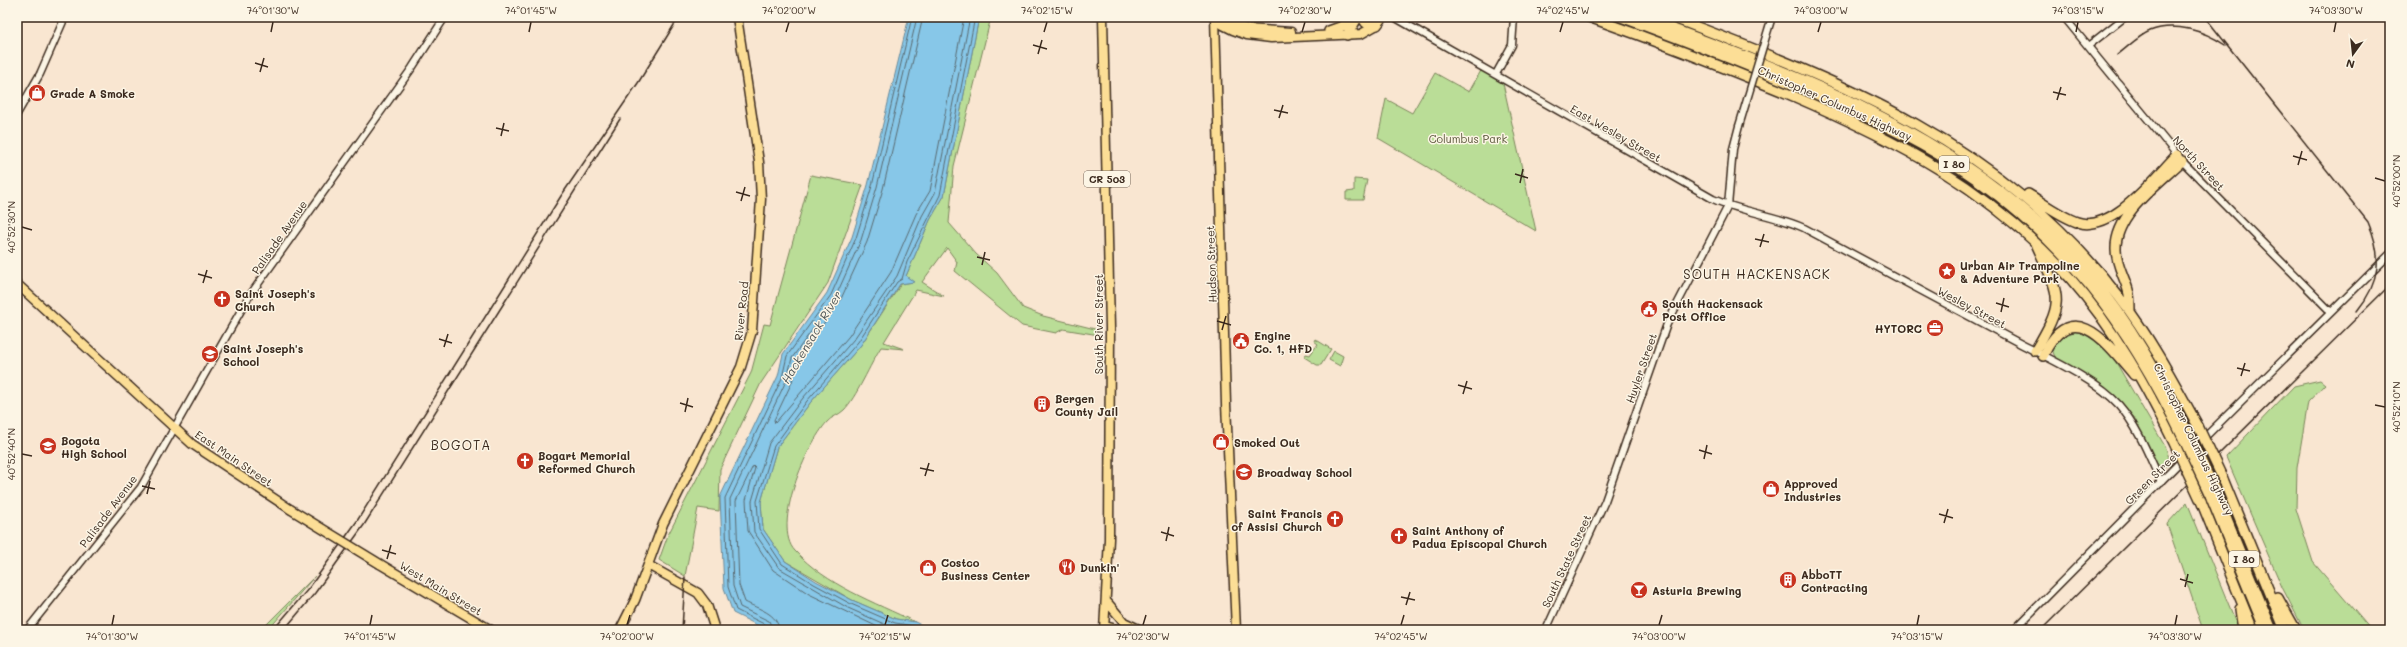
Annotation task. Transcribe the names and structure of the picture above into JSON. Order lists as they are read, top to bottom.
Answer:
{
  "streets": {
    "highway": ["Christopher Columbus Highway", "I 80"],
    "main road": [
      "CR 503",
      "Hudson Street",
      "River Road",
      "South River Street",
      "East Main Street",
      "West Main Street"
    ],
    "street": [
      "East Wesley Street",
      "North Street",
      "Palisade Avenue",
      "Wesley Street",
      "Huyler Street",
      "Green Street",
      "South State Street"
    ]
  },
  "crossings": [
    ["East Wesley Street", "Wesley Street"],
    ["East Wesley Street", "Huyler Street"],
    ["North Street", "Green Street"],
    ["Palisade Avenue", "East Main Street"],
    ["Wesley Street", "Huyler Street"],
    ["Wesley Street", "Green Street"],
    ["Huyler Street", "South State Street"],
    ["East Main Street", "West Main Street"]
  ],
  "districts": ["SOUTH HACKENSACK", "BOGOTA"],
  "water": ["Hackensack River"],
  "parks": ["Columbus Park"],
  "places": {
    "shop": [
      "Grade A Smoke",
      "Smoked Out",
      "Approved Industries",
      "Costco Business Center"
    ],
    "place": ["Urban Air Trampoline & Adventure Park"],
    "church": [
      "Saint Joseph's Church",
      "Bogart Memorial Reformed Church",
      "Saint Francis of Assisi Church",
      "Saint Anthony of Padua Episcopal Church"
    ],
    "public building": ["South Hackensack Post Office", "Engine Co. 1, HFD"],
    "office": ["HYTORC"],
    "school or university": ["Saint Joseph's School", "Bogota High School", "Broadway School"],
    "building": ["Bergen County Jail", "AbboTT Contracting"],
    "restaurant": ["Dunkin'"],
    "bar": ["Asturia Brewing"]
  },
  "north": "bottom",
  "coordinates": [
    "74°01'30\"W",
    "74°01'45\"W",
    "74°02'00\"W",
    "74°02'15\"W",
    "74°02'30\"W",
    "74°02'45\"W",
    "74°03'00\"W",
    "74°03'15\"W",
    "74°03'30\"W",
    "40°52'00\"N",
    "40°52'30\"N",
    "40°52'10\"N",
    "40°52'40\"N"
  ]
}
